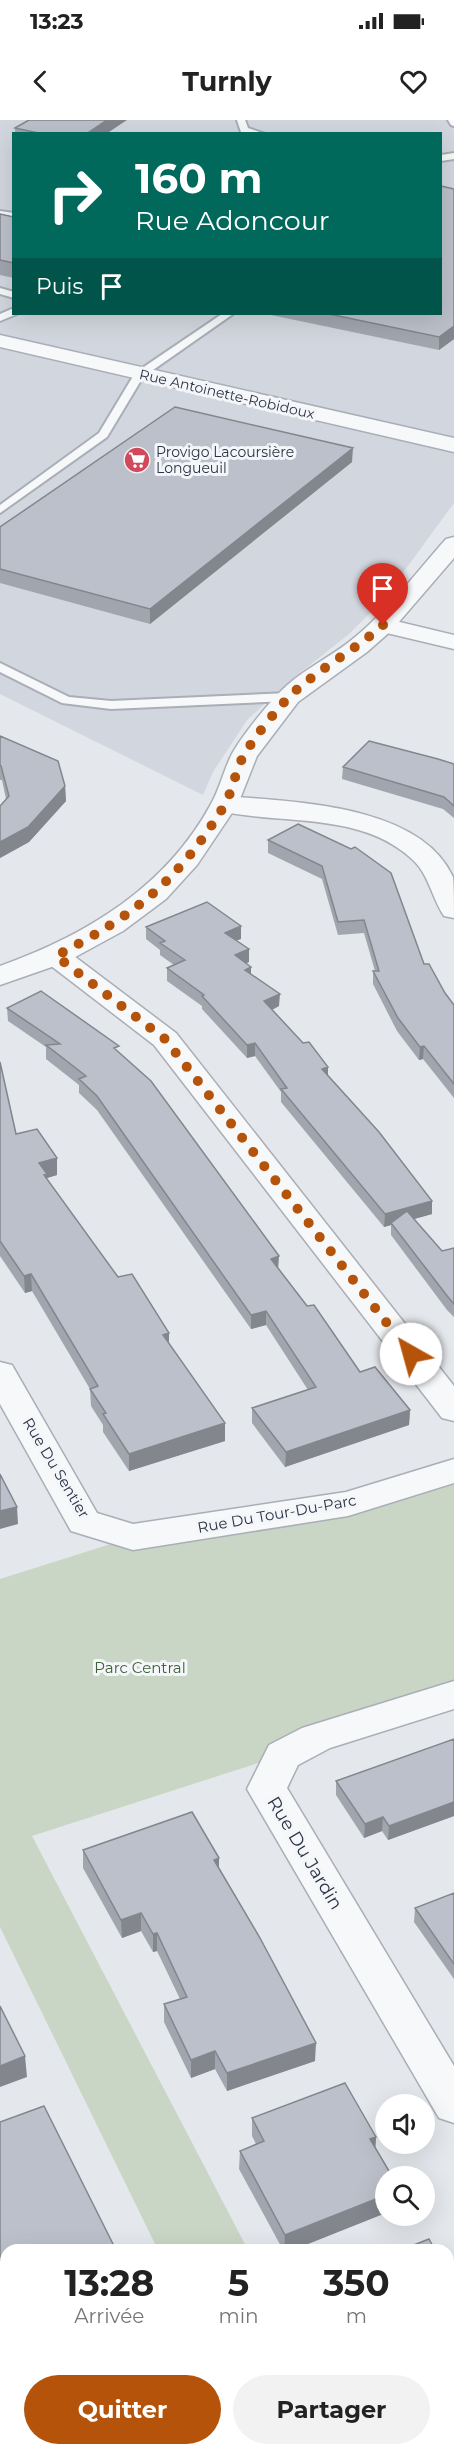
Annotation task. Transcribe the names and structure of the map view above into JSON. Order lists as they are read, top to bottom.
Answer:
{
  "streets": {
    "street": [
      "Rue Antoinette-Robidoux",
      "Rue Du Sentier",
      "Rue Du Tour-Du-Parc",
      "Rue Du Jardin"
    ]
  },
  "crossings": [
    ["Rue Du Sentier", "Rue Du Tour-Du-Parc"]
  ],
  "parks": ["Parc Central"],
  "places": {
    "supermarket": ["Provigo Lacoursière Longueuil"]
  },
  "page": {
    "status": "13:23",
    "header": "Turnly",
    "turn": ["160 m", "Rue Adoncour"],
    "then": "Puis",
    "eta": [
      "13:28",
      "Arrivée",
      "5",
      "min",
      "350",
      "m"
    ],
    "buttons": ["Quitter", "Partager"]
  }
}
